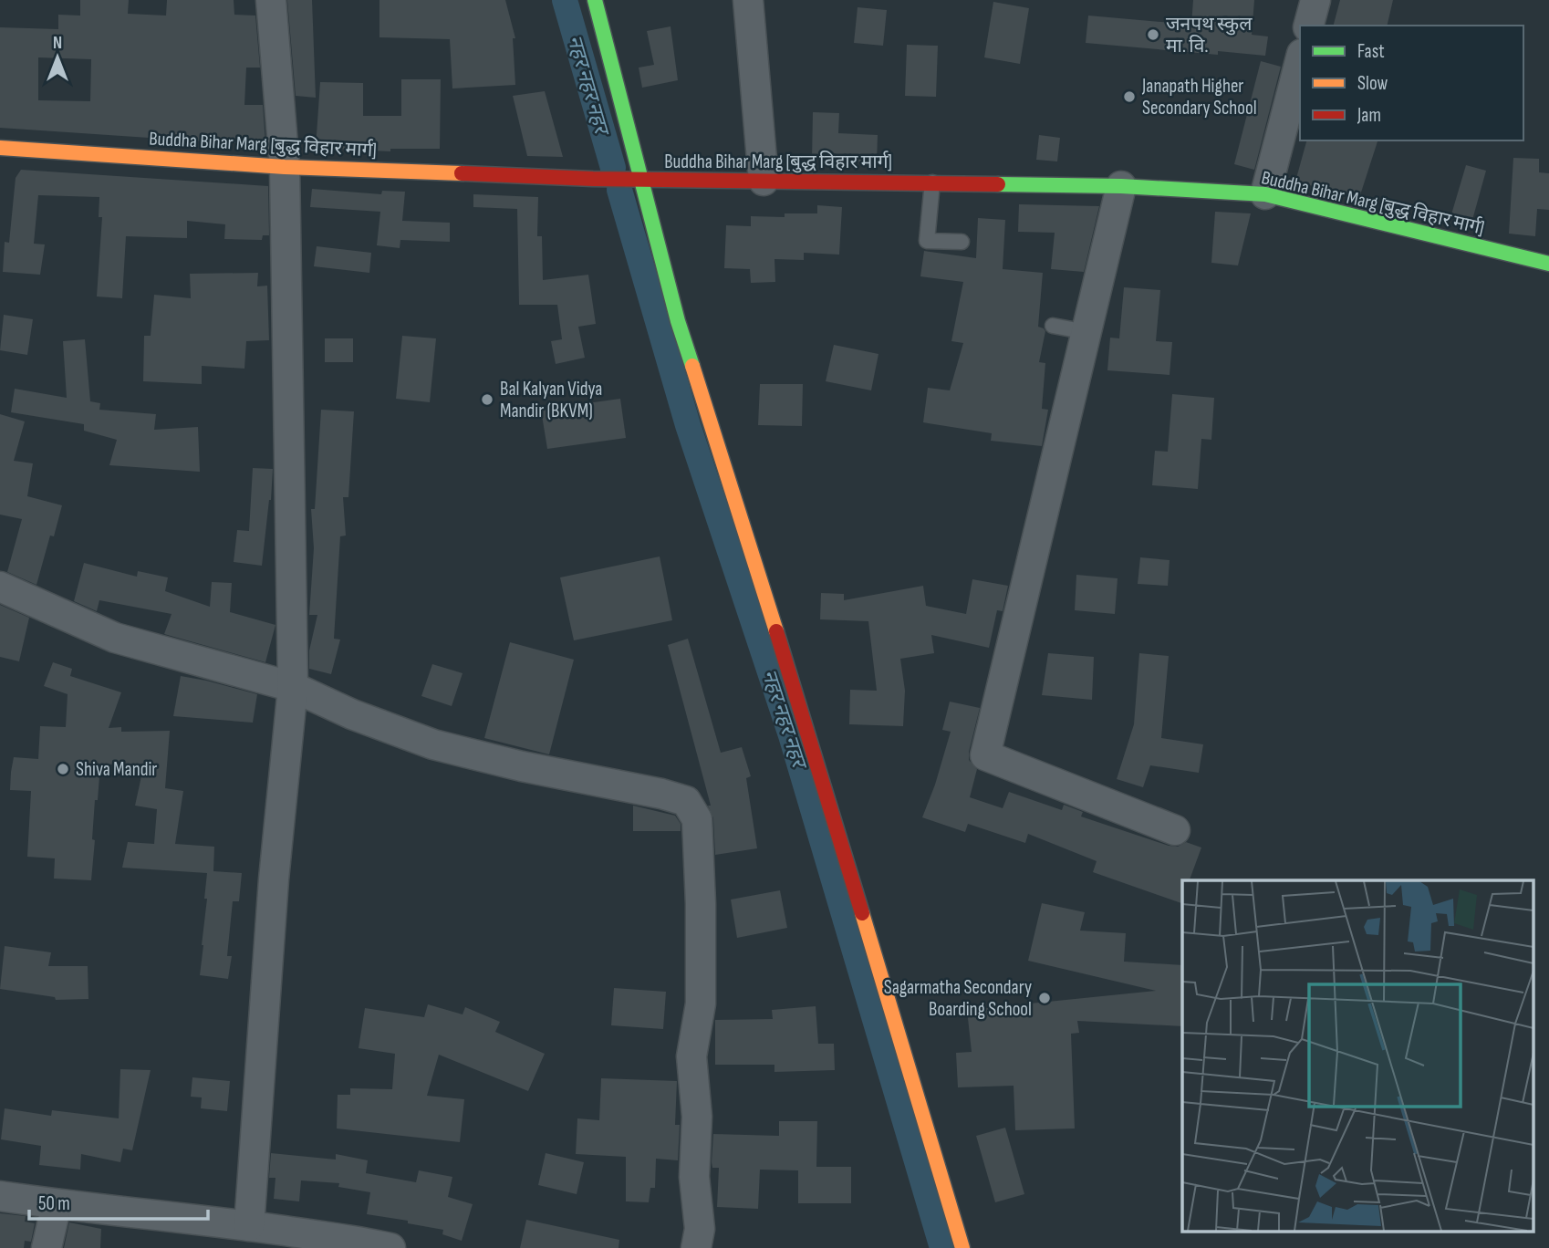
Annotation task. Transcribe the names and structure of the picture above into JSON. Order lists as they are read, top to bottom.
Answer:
{
  "streets": {
    "street": ["Buddha Bihar Marg [बुद्ध विहार मार्ग]"]
  },
  "water": ["नहर नहर नहर"],
  "places": [
    "जनपथ स्कुल मा. वि.",
    "Janapath Higher Secondary School",
    "Bal Kalyan Vidya Mandir (BKVM)",
    "Shiva Mandir",
    "Sagarmatha Secondary Boarding School"
  ],
  "legend": ["Fast", "Slow", "Jam"],
  "scale_bar": "50 m",
  "north": "top"
}
